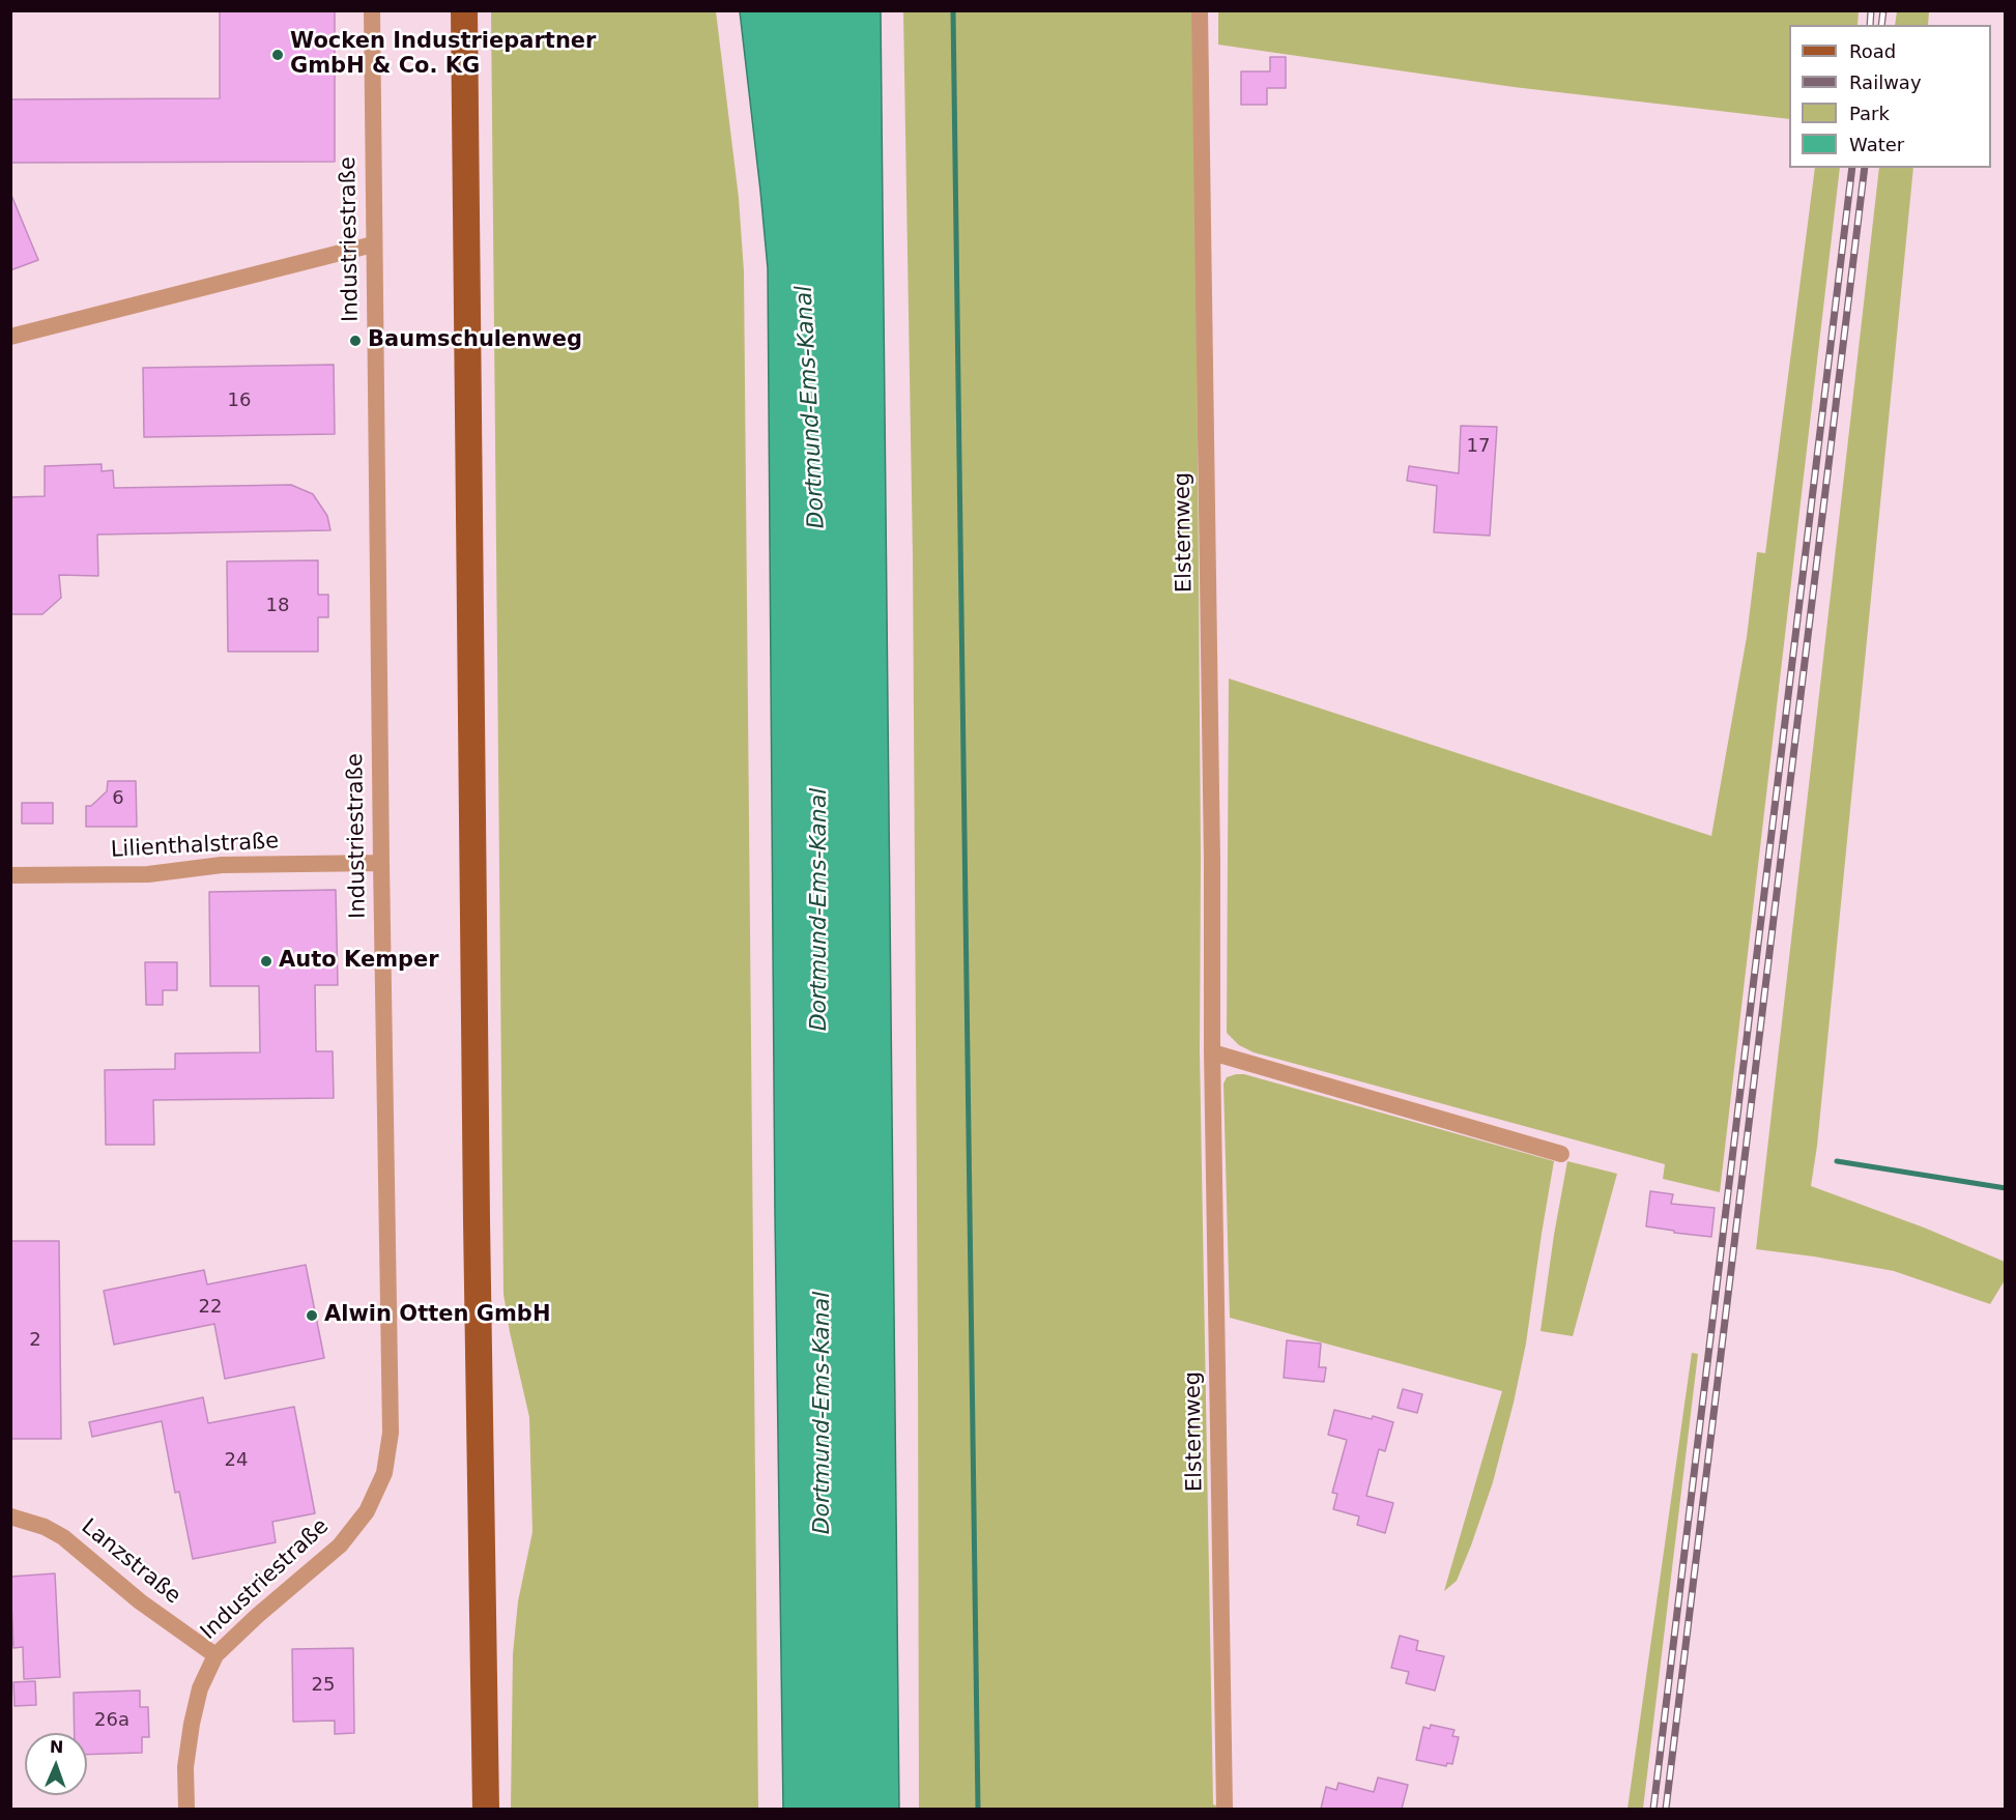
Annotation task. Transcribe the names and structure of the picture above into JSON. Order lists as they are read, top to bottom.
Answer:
{
  "streets": {
    "street": [
      "Industriestraße",
      "Elsternweg",
      "Lilienthalstraße",
      "Lanzstraße"
    ]
  },
  "crossings": [
    ["Industriestraße", "Lilienthalstraße"],
    ["Industriestraße", "Lanzstraße"]
  ],
  "water": ["Dortmund-Ems-Kanal"],
  "places": [
    "Wocken Industriepartner GmbH & Co. KG",
    "Baumschulenweg",
    "Auto Kemper",
    "Alwin Otten GmbH"
  ],
  "house_numbers": [
    "16",
    "17",
    "18",
    "6",
    "22",
    "2",
    "24",
    "25",
    "26a"
  ],
  "legend": [
    "Road",
    "Railway",
    "Park",
    "Water"
  ],
  "north": "top"
}
